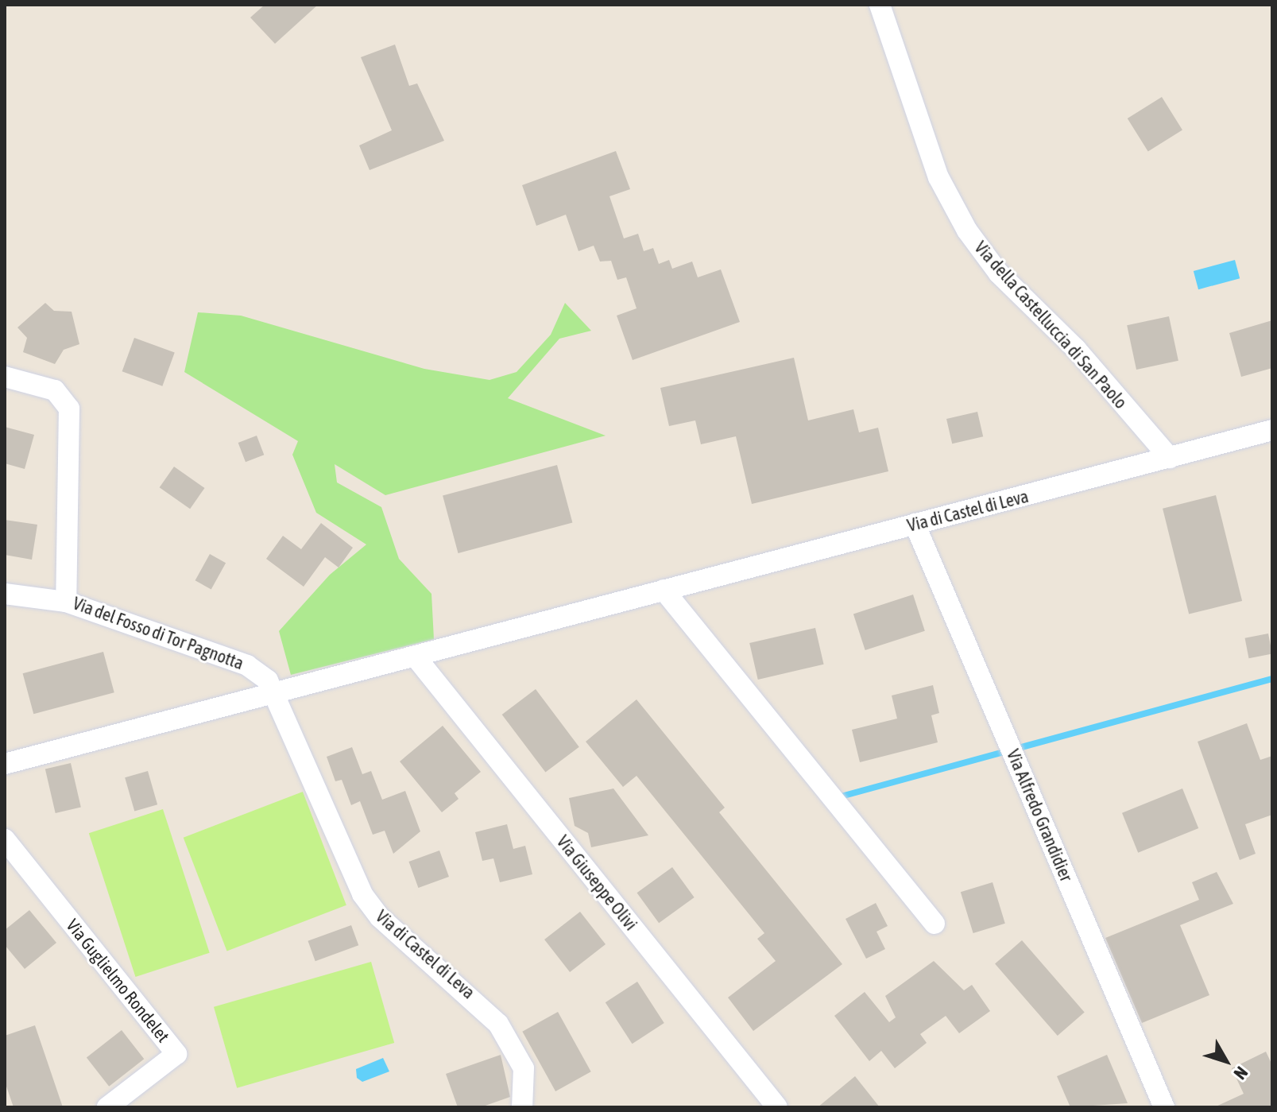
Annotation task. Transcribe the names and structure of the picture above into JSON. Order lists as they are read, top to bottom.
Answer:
{
  "streets": {
    "street": [
      "Via della Castelluccia di San Paolo",
      "Via di Castel di Leva",
      "Via del Fosso di Tor Pagnotta",
      "Via Alfredo Grandidier",
      "Via Giuseppe Olivi",
      "Via Guglielmo Rondelet"
    ]
  },
  "crossings": [
    ["Via della Castelluccia di San Paolo", "Via di Castel di Leva"],
    ["Via di Castel di Leva", "Via del Fosso di Tor Pagnotta"],
    ["Via di Castel di Leva", "Via Alfredo Grandidier"],
    ["Via di Castel di Leva", "Via Giuseppe Olivi"]
  ],
  "north": "bottom right"
}
